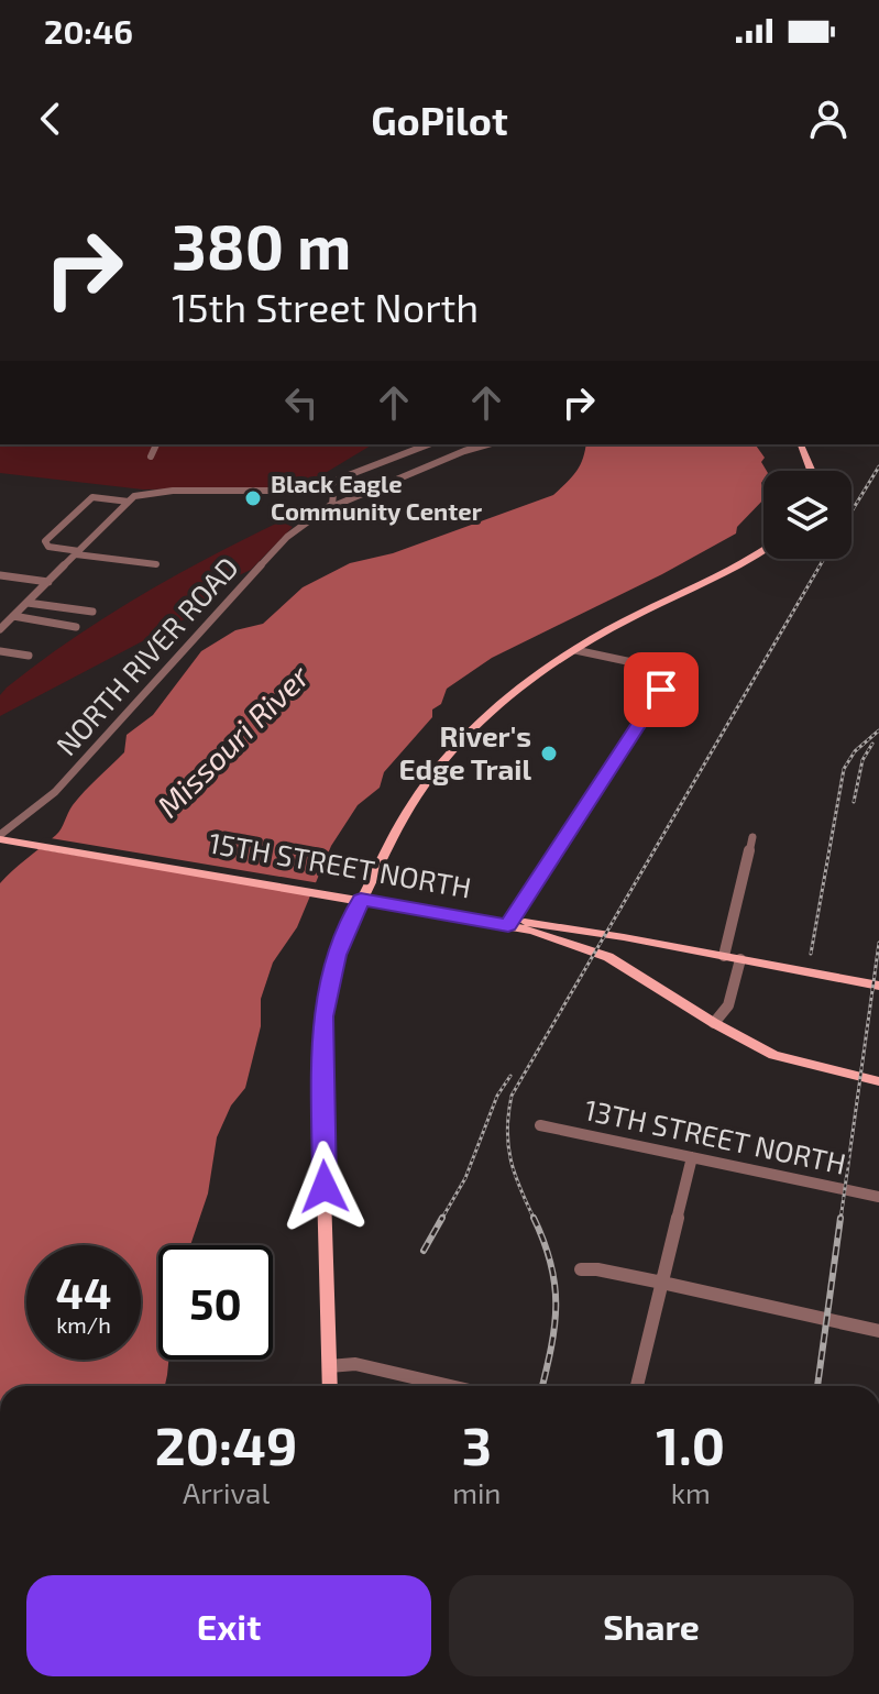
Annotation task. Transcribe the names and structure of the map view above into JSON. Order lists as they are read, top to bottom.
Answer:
{
  "streets": {
    "main road": ["15TH STREET NORTH"],
    "street": ["NORTH RIVER ROAD", "13TH STREET NORTH"]
  },
  "crossings": [
    ["NORTH RIVER ROAD", "15TH STREET NORTH"]
  ],
  "water": ["Missouri River"],
  "places": ["Black Eagle Community Center", "River's Edge Trail"],
  "page": {
    "status": "20:46",
    "header": "GoPilot",
    "turn": ["380 m", "15th Street North"],
    "speed": "44 km/h",
    "limit": "50",
    "eta": [
      "20:49",
      "Arrival",
      "3",
      "min",
      "1.0",
      "km"
    ],
    "buttons": ["Exit", "Share"]
  }
}
